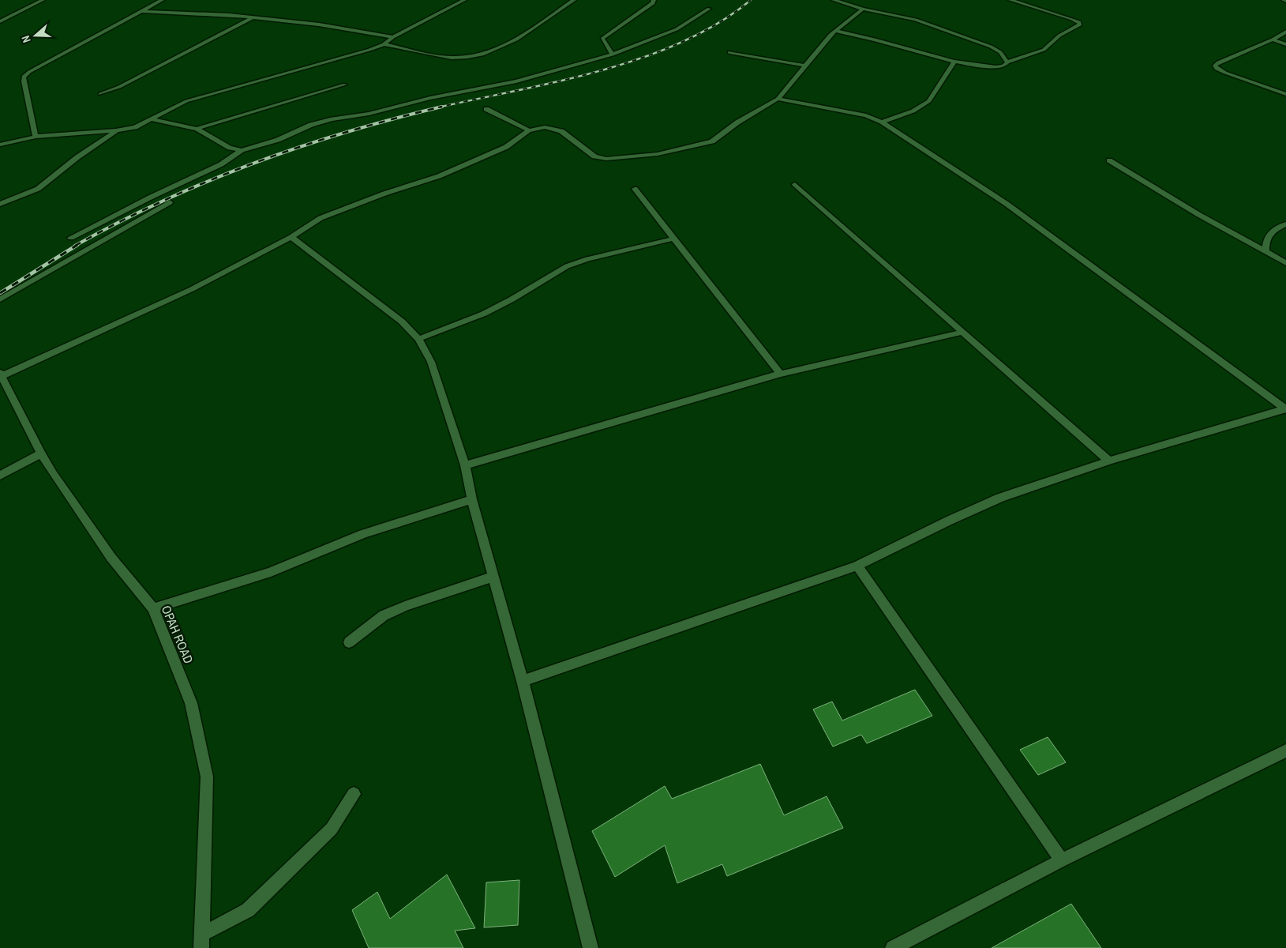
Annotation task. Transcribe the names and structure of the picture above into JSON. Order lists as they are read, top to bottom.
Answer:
{
  "streets": {
    "street": ["OPAH ROAD"]
  },
  "north": "left"
}
